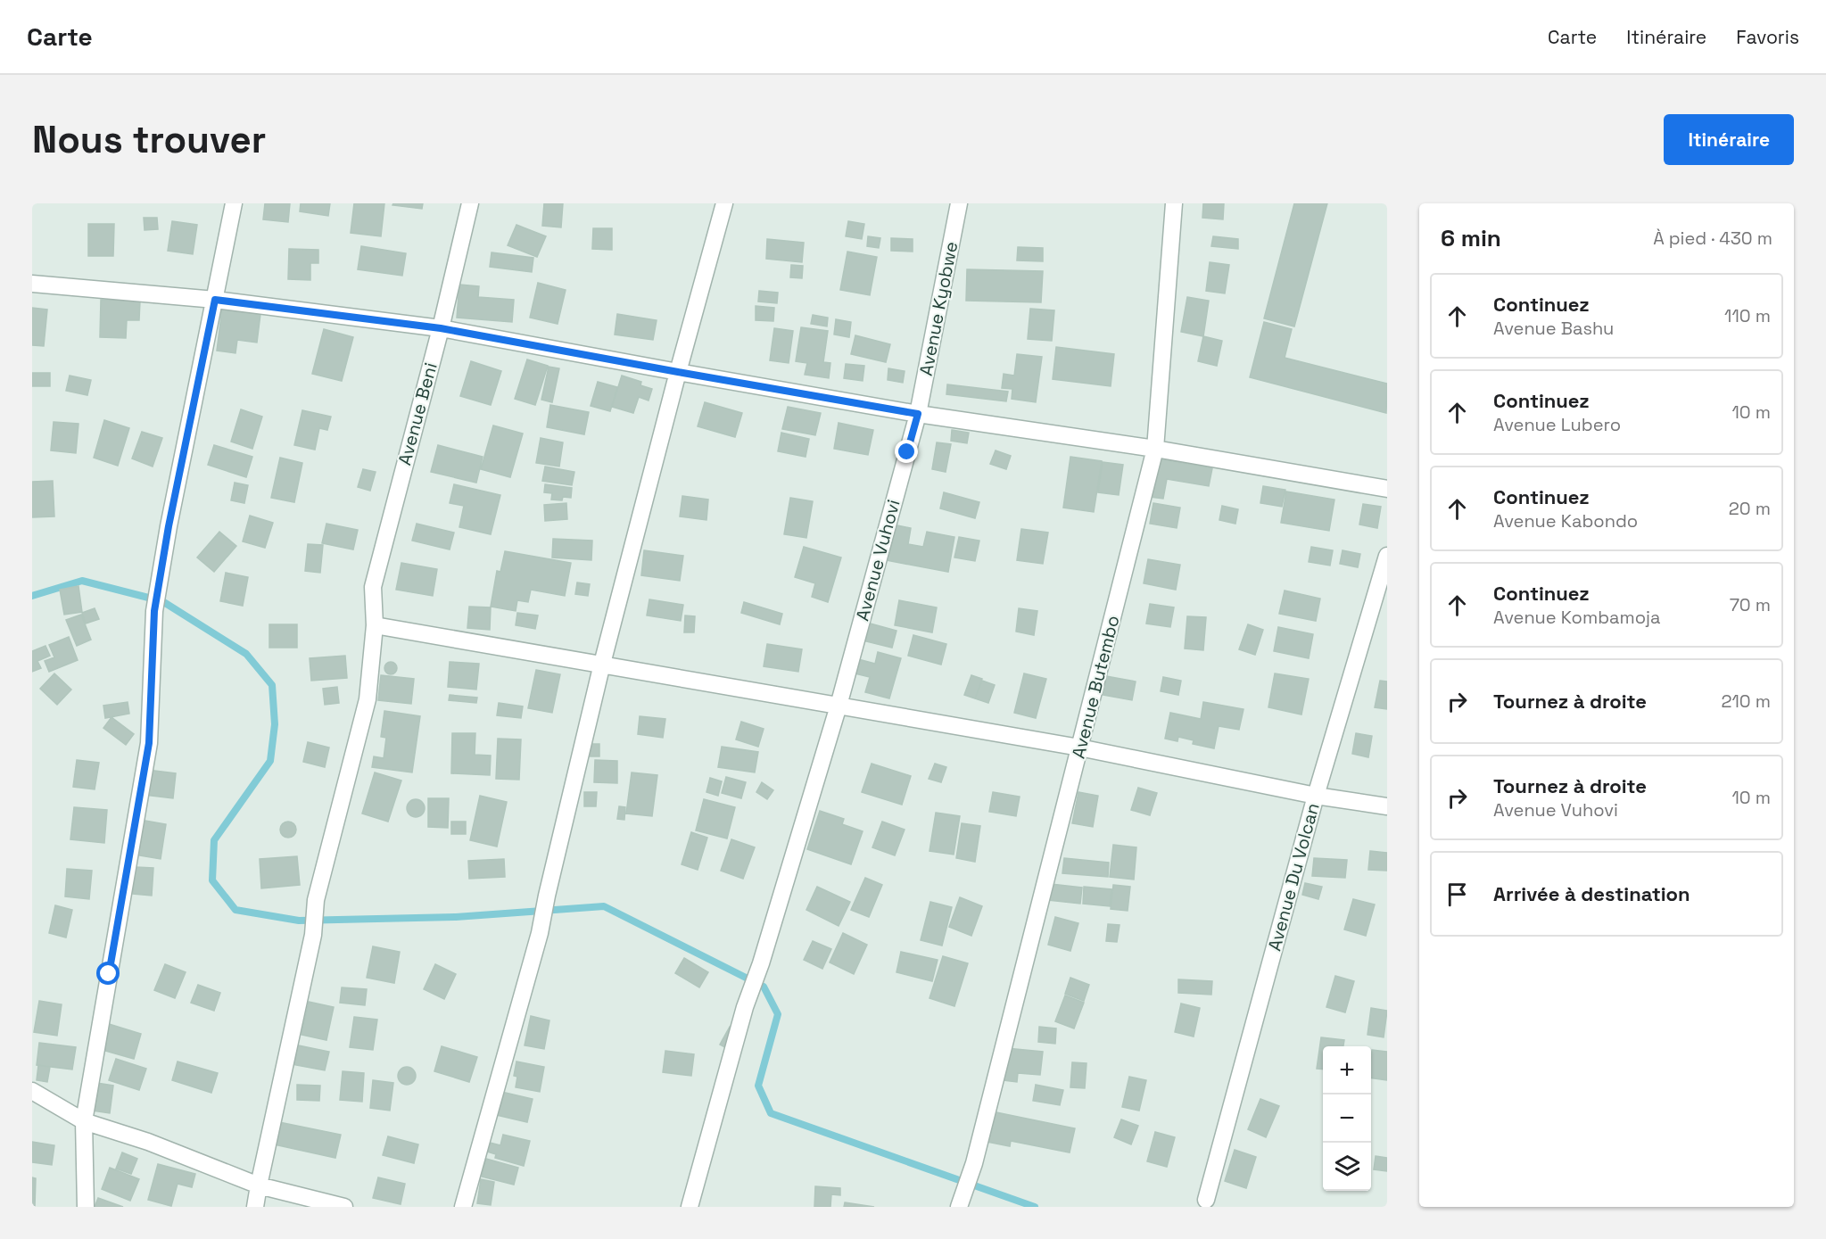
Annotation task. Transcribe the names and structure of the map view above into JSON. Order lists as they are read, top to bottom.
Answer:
{
  "streets": {
    "street": [
      "Avenue Kyobwe",
      "Avenue Beni",
      "Avenue Vuhovi",
      "Avenue Butembo",
      "Avenue Du Volcan"
    ]
  },
  "crossings": [
    ["Avenue Kyobwe", "Avenue Vuhovi"]
  ],
  "page": {
    "header": "Carte",
    "nav": ["Carte", "Itinéraire", "Favoris"],
    "buttons": "Itinéraire",
    "title": "Nous trouver",
    "heading": ["6 min", "À pied · 430 m"],
    "list": [
      ["Continuez", "Avenue Bashu", "110 m"],
      ["Continuez", "Avenue Lubero", "10 m"],
      ["Continuez", "Avenue Kabondo", "20 m"],
      ["Continuez", "Avenue Kombamoja", "70 m"],
      ["Tournez à droite", "210 m"],
      ["Tournez à droite", "Avenue Vuhovi", "10 m"],
      "Arrivée à destination"
    ],
    "map_buttons": ["+", "−"]
  }
}
